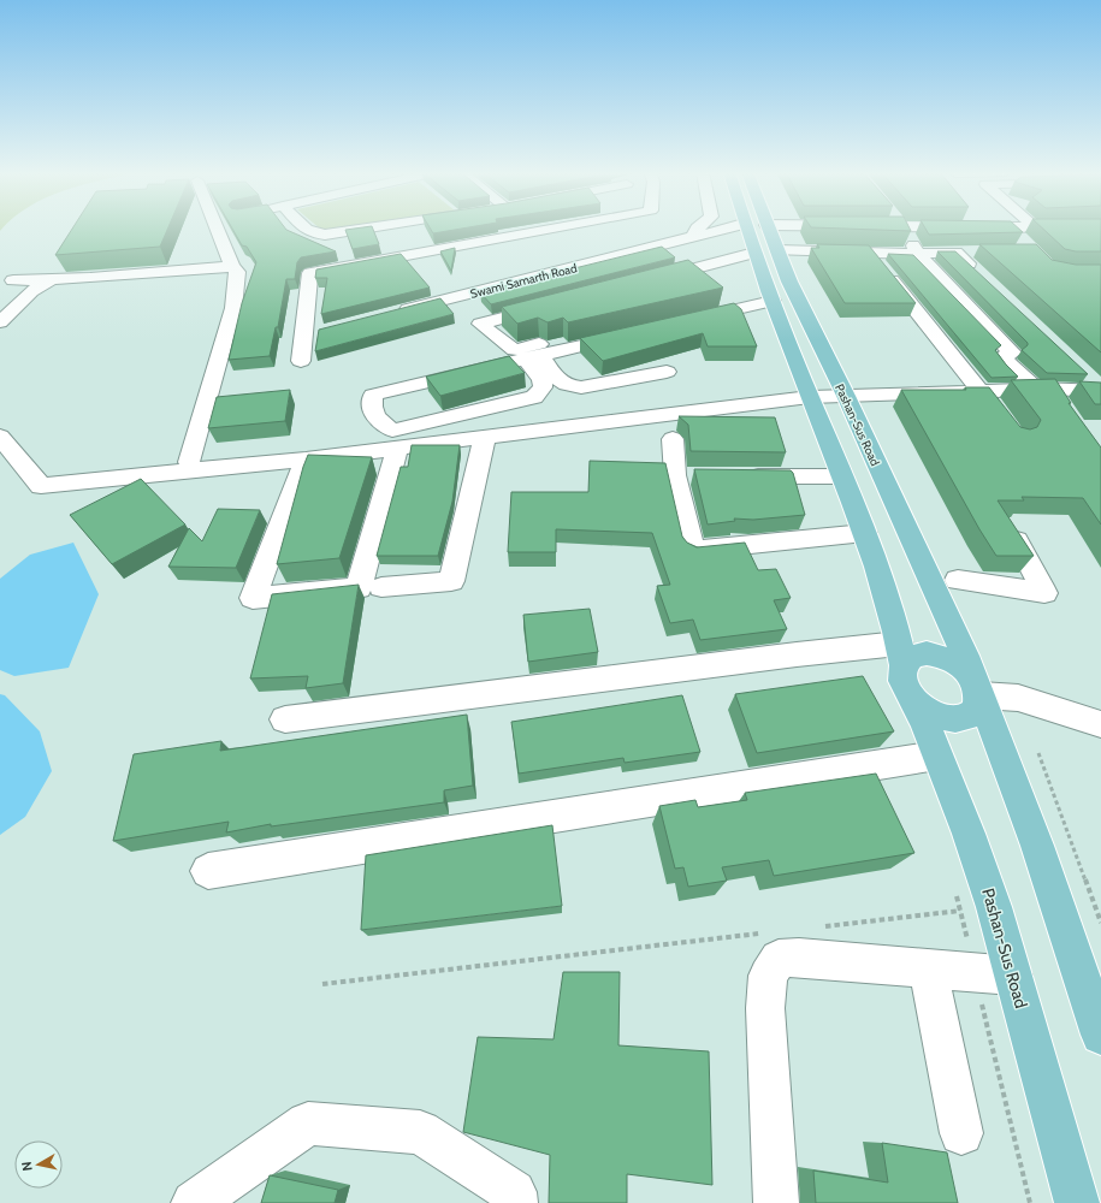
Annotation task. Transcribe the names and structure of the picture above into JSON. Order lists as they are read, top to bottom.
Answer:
{
  "streets": {
    "main road": ["Pashan-Sus Road"],
    "street": ["Swami Samarth Road"]
  },
  "north": "left"
}
